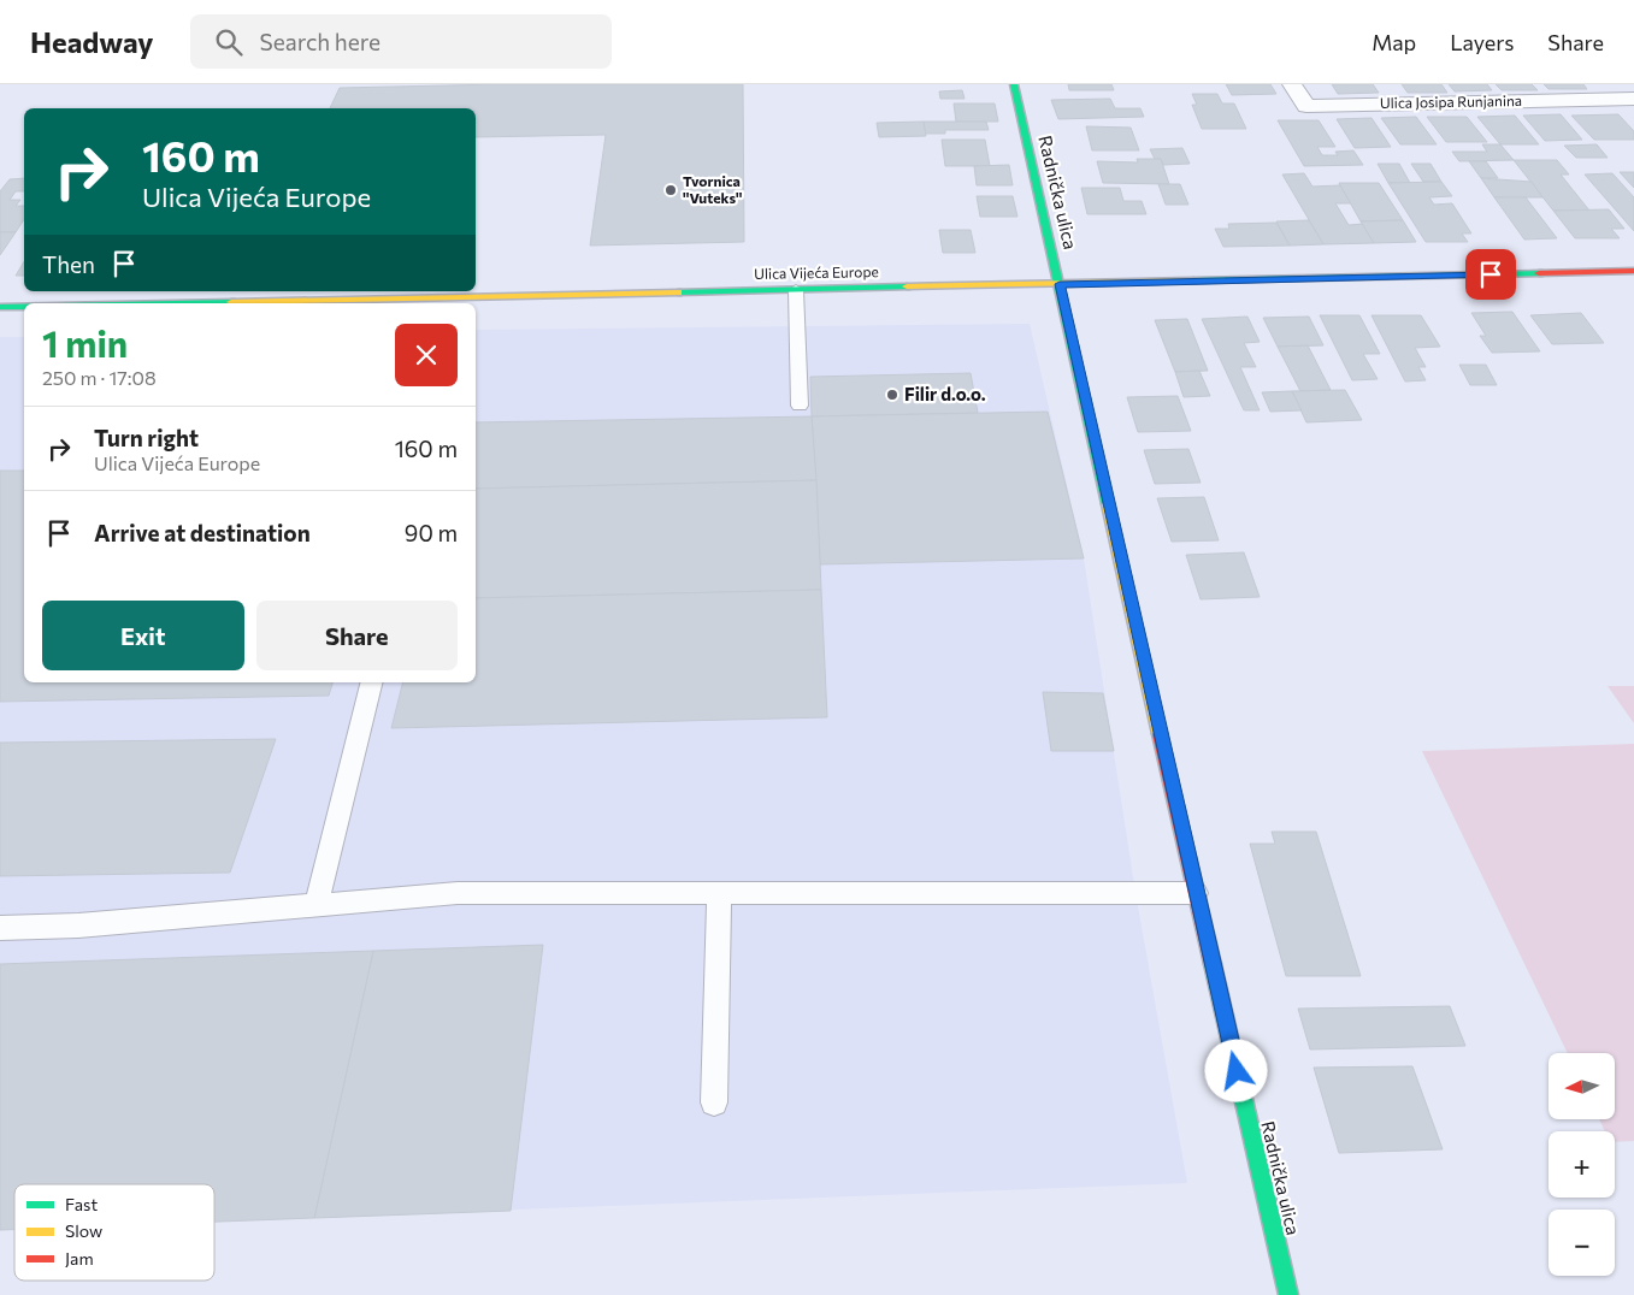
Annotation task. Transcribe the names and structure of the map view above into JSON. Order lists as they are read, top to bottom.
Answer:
{
  "streets": {
    "street": ["Ulica Josipa Runjanina", "Radnička ulica", "Ulica Vijeća Europe"]
  },
  "crossings": [
    ["Radnička ulica", "Ulica Vijeća Europe"]
  ],
  "places": ["Tvornica ''Vuteks''", "Filir d.o.o."],
  "legend": ["Fast", "Slow", "Jam"],
  "north": "left",
  "page": {
    "header": "Headway",
    "search": "Search here",
    "nav": ["Map", "Layers", "Share"],
    "turn": ["160 m", "Ulica Vijeća Europe"],
    "then": "Then",
    "heading": ["1 min", "250 m · 17:08"],
    "list": [
      {
        "name": "Turn right",
        "note": "Ulica Vijeća Europe",
        "value": "160 m"
      },
      {
        "name": "Arrive at destination",
        "value": "90 m"
      }
    ],
    "buttons": ["Exit", "Share"],
    "map_buttons": ["+", "−"]
  }
}
